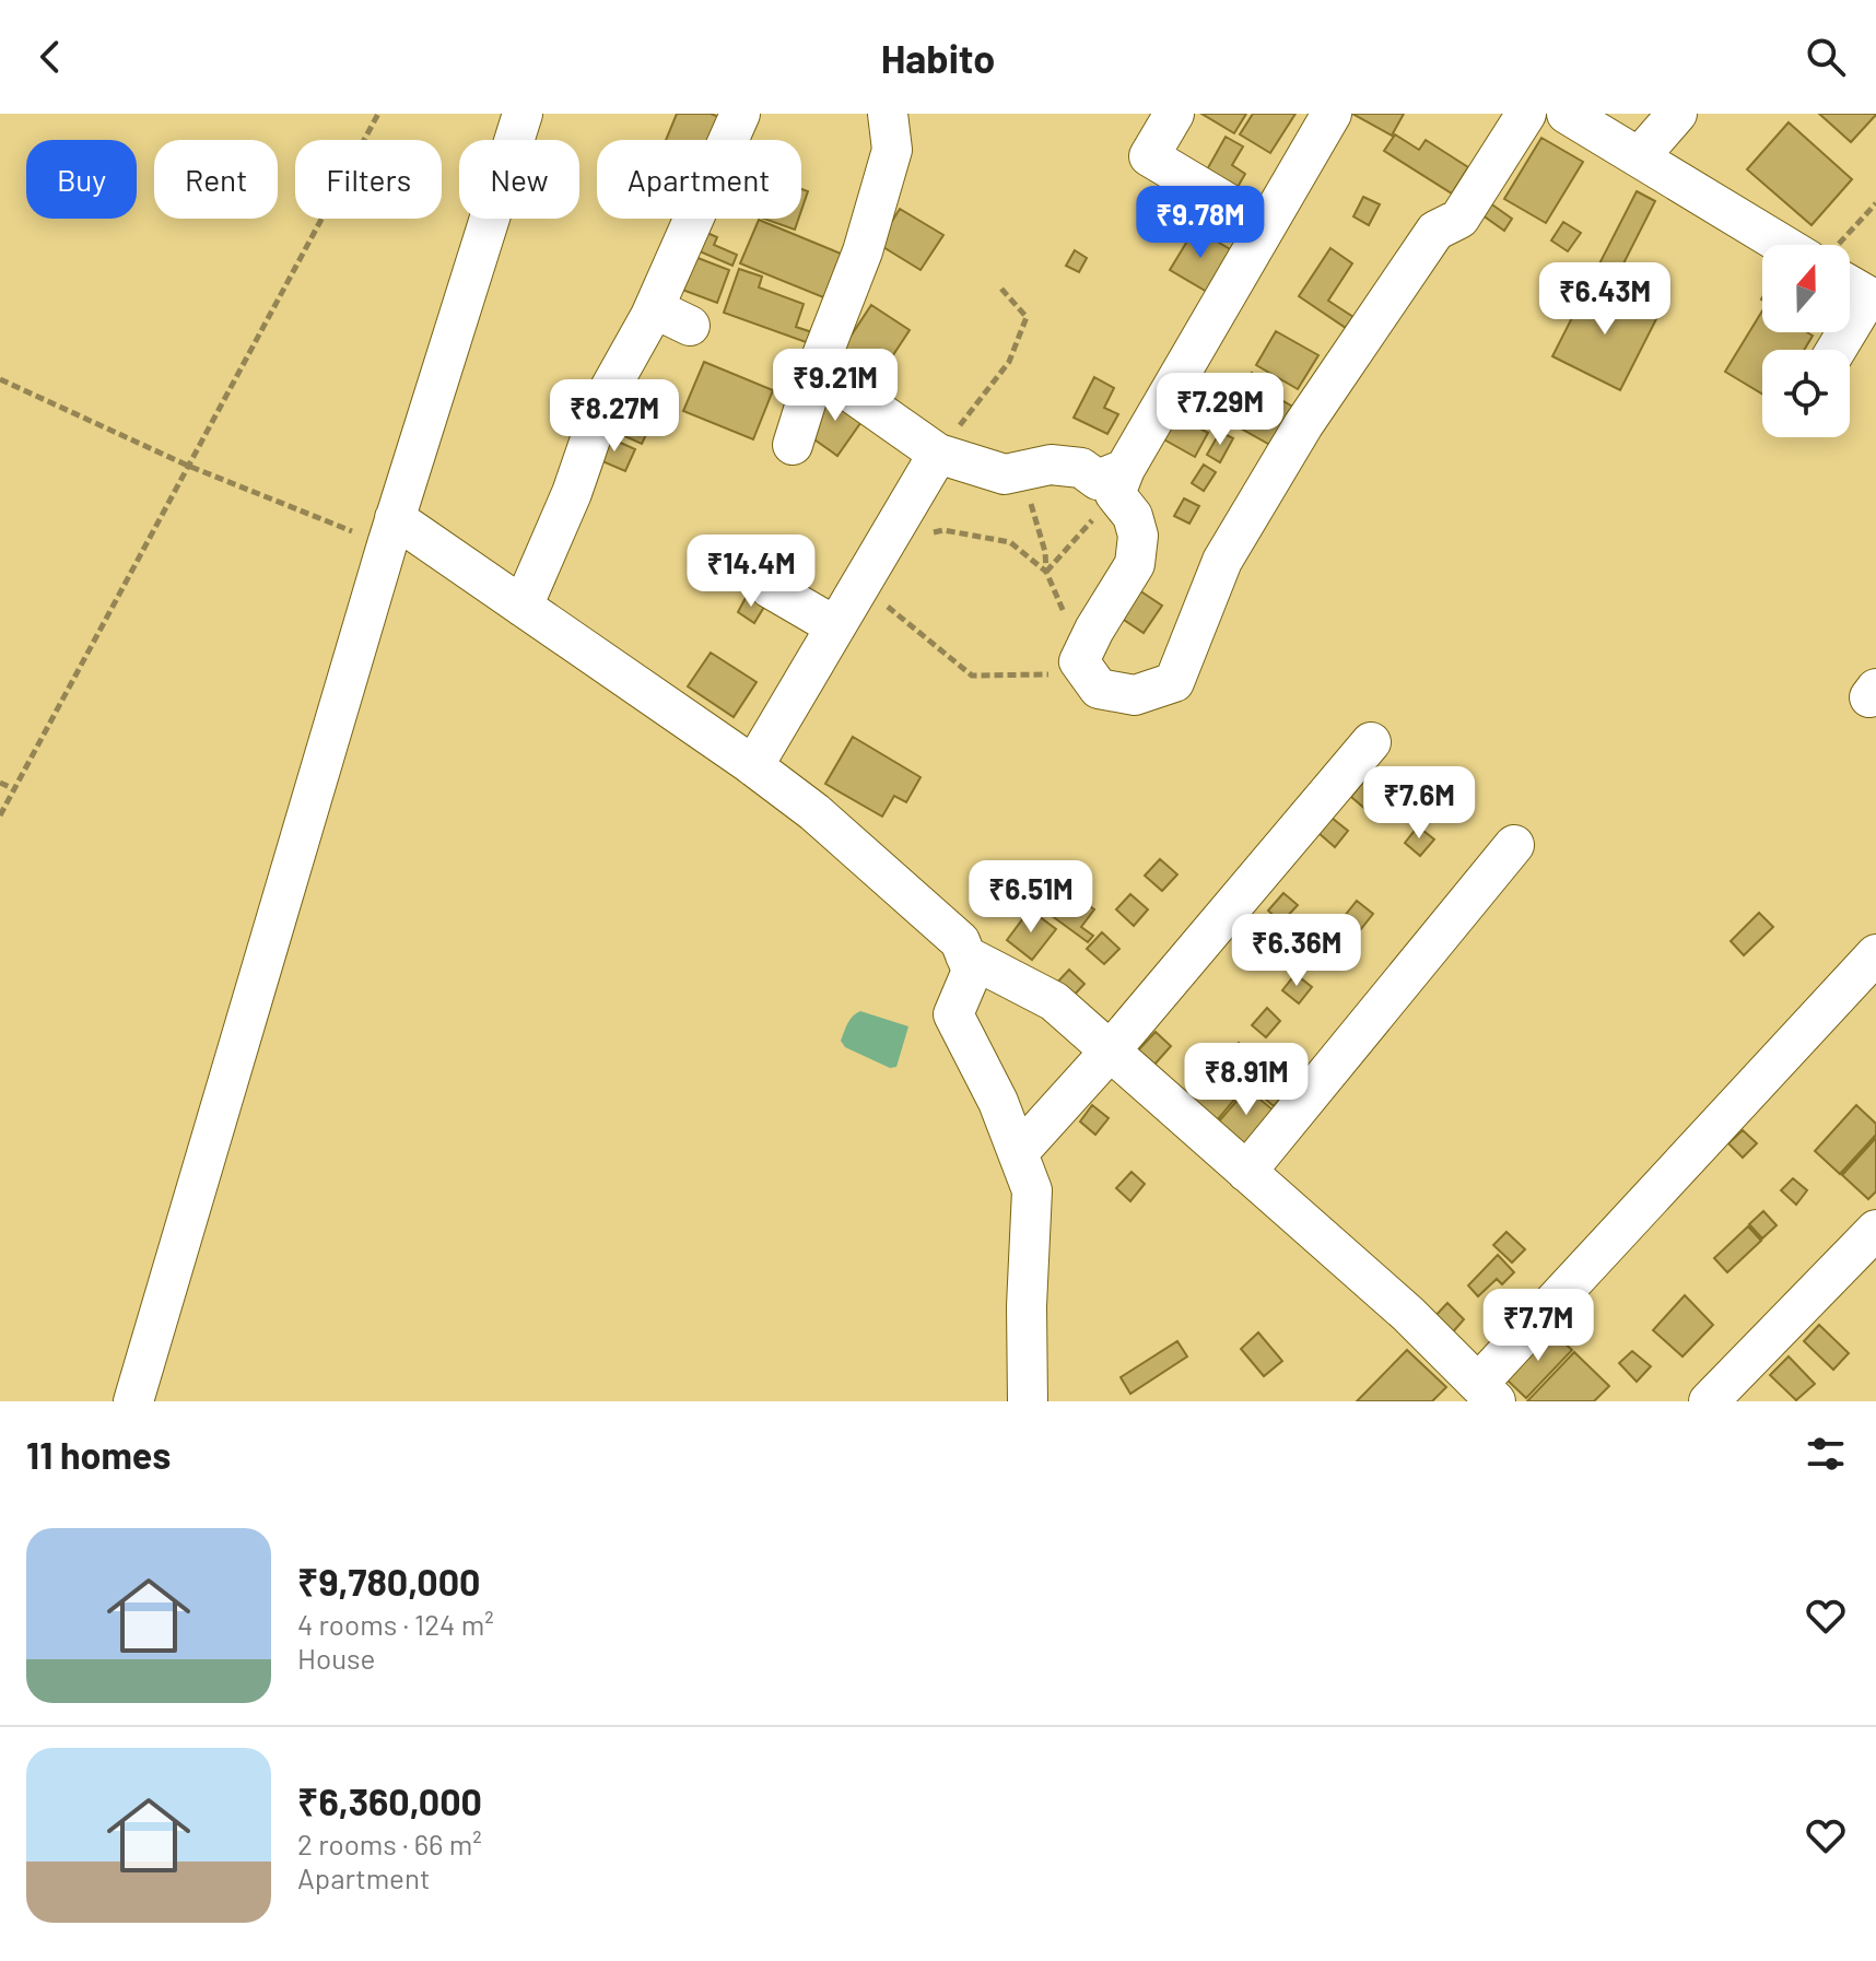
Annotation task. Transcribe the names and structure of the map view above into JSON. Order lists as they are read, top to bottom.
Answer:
{
  "north": "top",
  "page": {
    "header": "Habito",
    "chip": [
      "Buy",
      "Rent",
      "Filters",
      "New",
      "Apartment"
    ],
    "price": [
      "₹9.78M",
      "₹6.43M",
      "₹9.21M",
      "₹7.29M",
      "₹8.27M",
      "₹14.4M",
      "₹7.6M",
      "₹6.51M",
      "₹6.36M",
      "₹8.91M",
      "₹7.7M"
    ],
    "heading": "11 homes",
    "list": [
      {
        "name": "₹9,780,000",
        "note": "4 rooms · 124 m² · House"
      },
      {
        "name": "₹6,360,000",
        "note": "2 rooms · 66 m² · Apartment"
      }
    ]
  }
}
